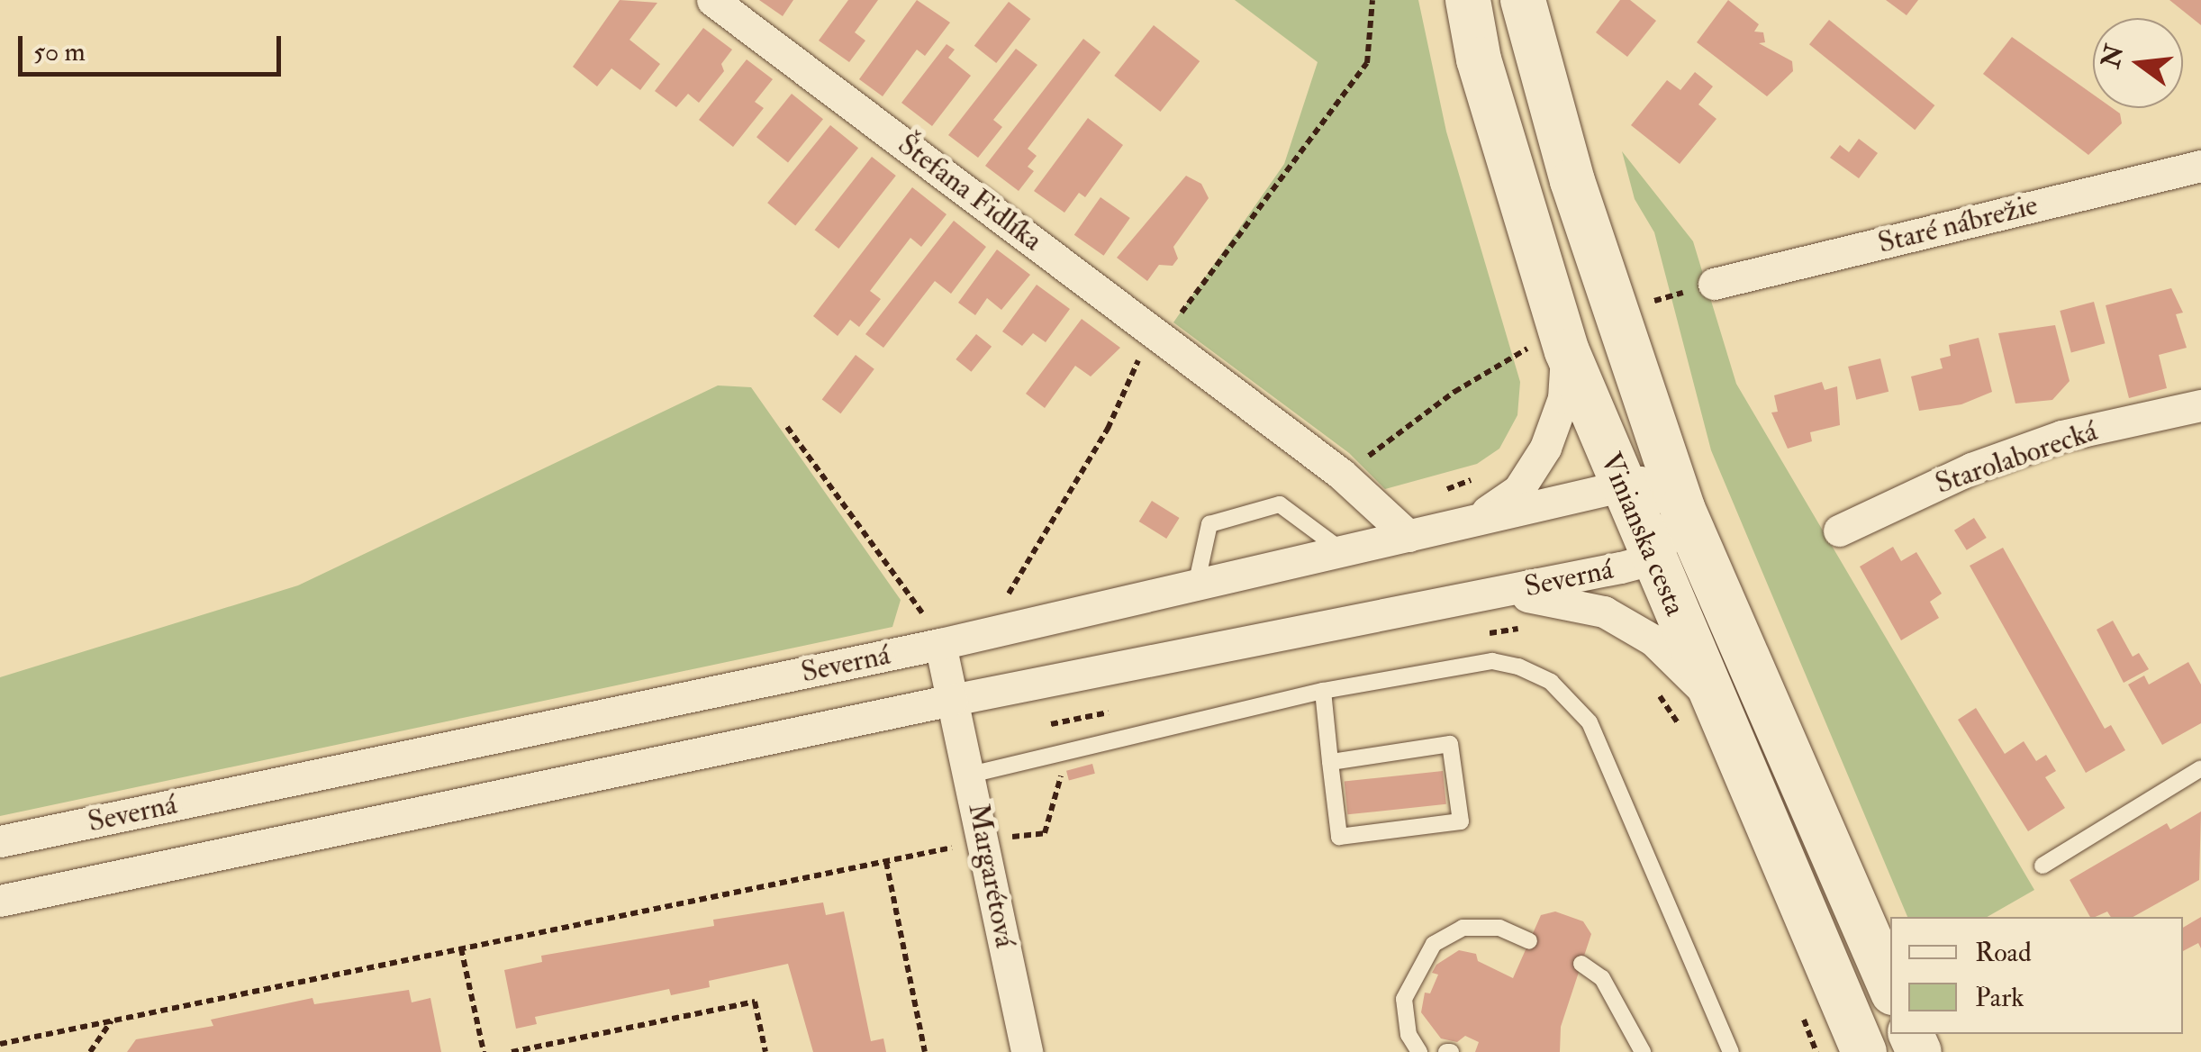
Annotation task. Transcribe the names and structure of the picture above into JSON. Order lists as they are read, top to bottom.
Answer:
{
  "streets": {
    "main road": ["Vinianska cesta"],
    "street": [
      "Štefana Fidlíka",
      "Staré nábrežie",
      "Starolaborecká",
      "Severná",
      "Margarétová"
    ]
  },
  "crossings": [
    ["Štefana Fidlíka", "Severná"],
    ["Vinianska cesta", "Severná"],
    ["Severná", "Margarétová"]
  ],
  "legend": ["Road", "Park"],
  "scale_bar": "50 m",
  "north": "left"
}
